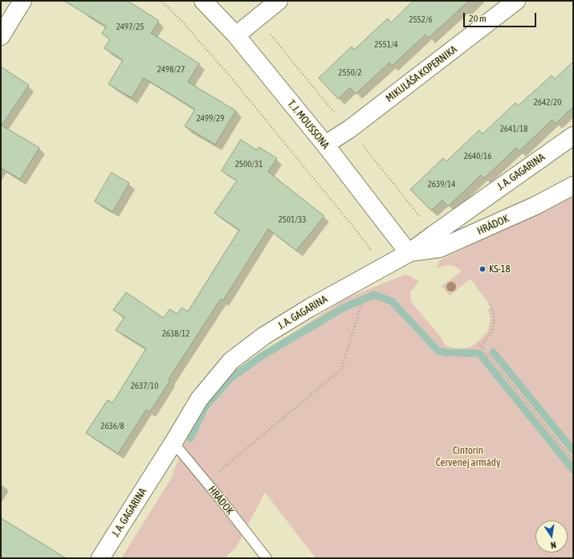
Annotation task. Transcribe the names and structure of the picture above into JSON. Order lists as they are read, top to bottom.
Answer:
{
  "streets": {
    "street": [
      "MIKULÁŠA KOPERNIKA",
      "T. J. MOUSSONA",
      "J. A. GAGARINA",
      "HRÁDOK"
    ]
  },
  "crossings": [
    ["MIKULÁŠA KOPERNIKA", "T. J. MOUSSONA"],
    ["T. J. MOUSSONA", "J. A. GAGARINA"],
    ["T. J. MOUSSONA", "HRÁDOK"],
    ["J. A. GAGARINA", "HRÁDOK"]
  ],
  "parks": ["Cintorín Červenej armády"],
  "places": ["KS-18"],
  "house_numbers": [
    "2552/6",
    "2497/25",
    "2551/4",
    "2498/27",
    "2550/2",
    "2642/20",
    "2499/29",
    "2641/18",
    "2640/16",
    "2500/31",
    "2639/14",
    "2501/33",
    "2638/12",
    "2637/10",
    "2636/8"
  ],
  "scale_bar": "20 m",
  "north": "bottom"
}
